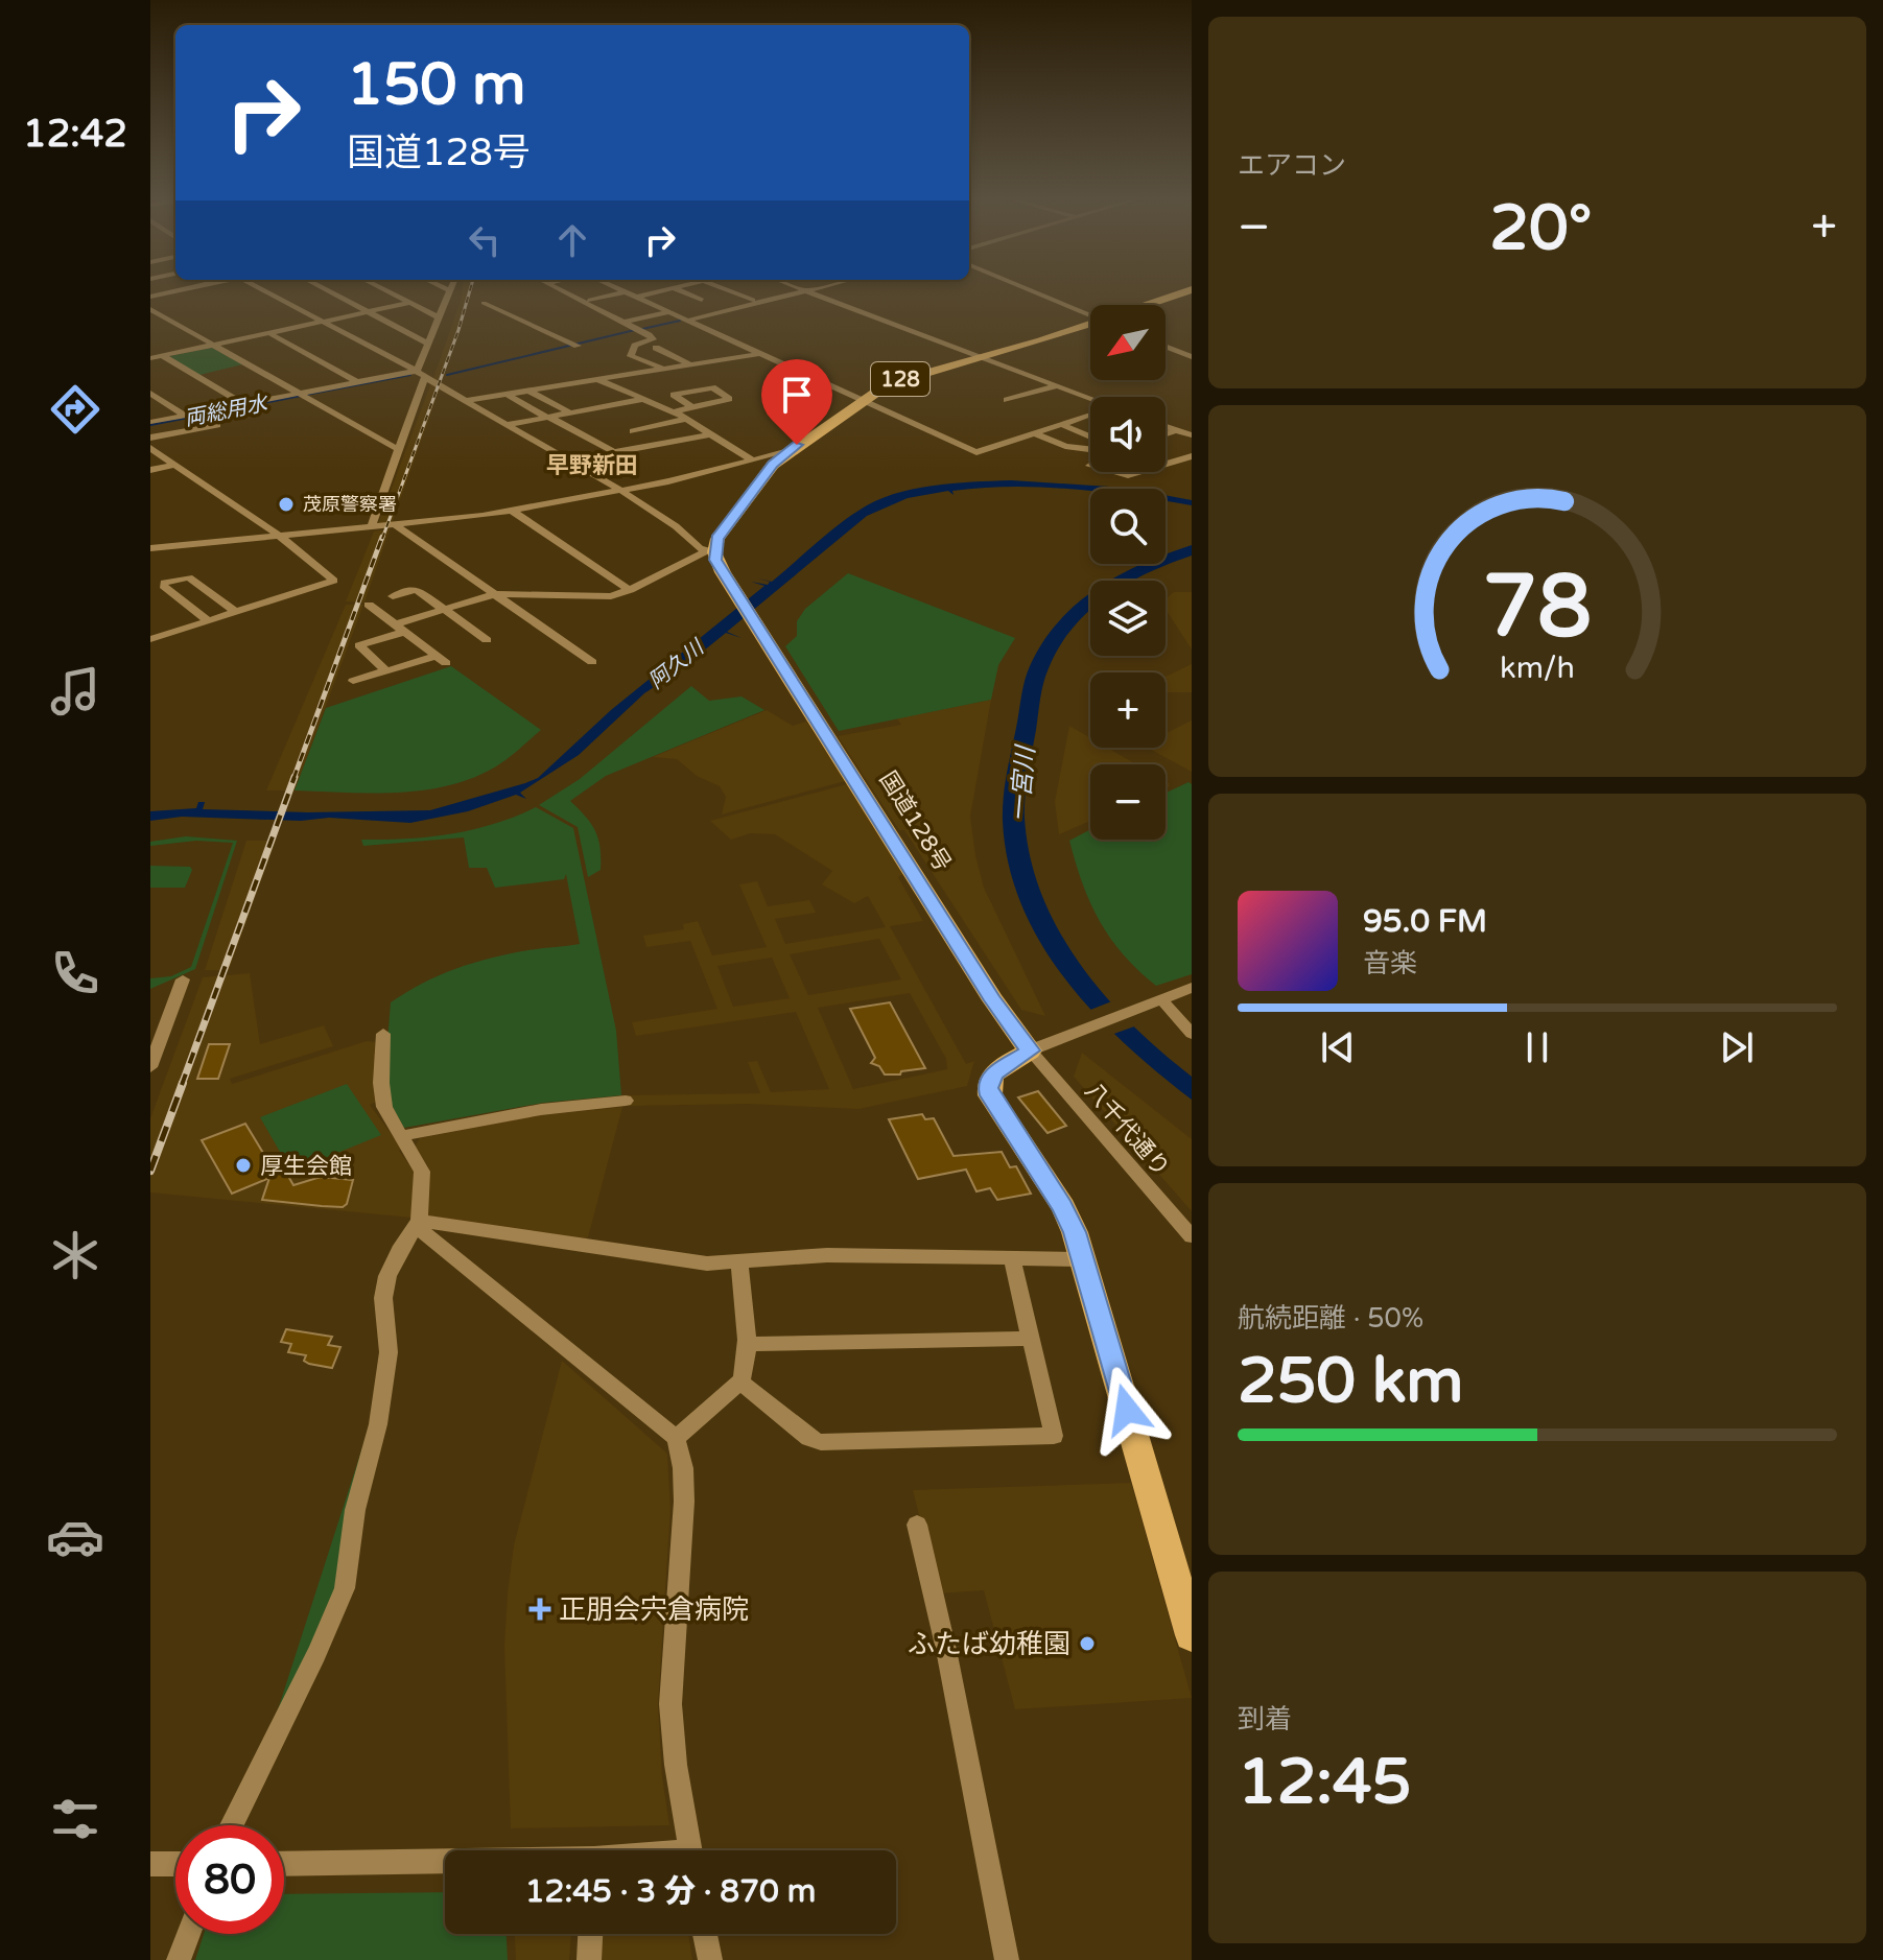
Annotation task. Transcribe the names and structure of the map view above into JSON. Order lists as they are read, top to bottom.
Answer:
{
  "streets": {
    "highway": ["128", "国道128号"],
    "street": ["八千代通り"]
  },
  "crossings": [
    ["128", "国道128号"],
    ["国道128号", "八千代通り"]
  ],
  "districts": ["早野新田"],
  "water": ["両総用水", "阿久川", "一宮川"],
  "places": {
    "other": ["茂原警察署", "厚生会館", "ふたば幼稚園"],
    "health": ["正朋会宍倉病院"]
  },
  "north": "bottom left",
  "page": {
    "tabs": "12:42",
    "tile": [
      "エアコン",
      ["航続距離 · 50%", "250 km"],
      ["到着", "12:45"]
    ],
    "turn": ["150 m", "国道128号"],
    "heat": ["−", "20°", "+"],
    "map_buttons": ["+", "−"],
    "song": ["95.0 FM", "音楽"],
    "limit": "80",
    "trip": "12:45 · 3 分 · 870 m",
    "gauge": ["78", "km/h"]
  }
}
